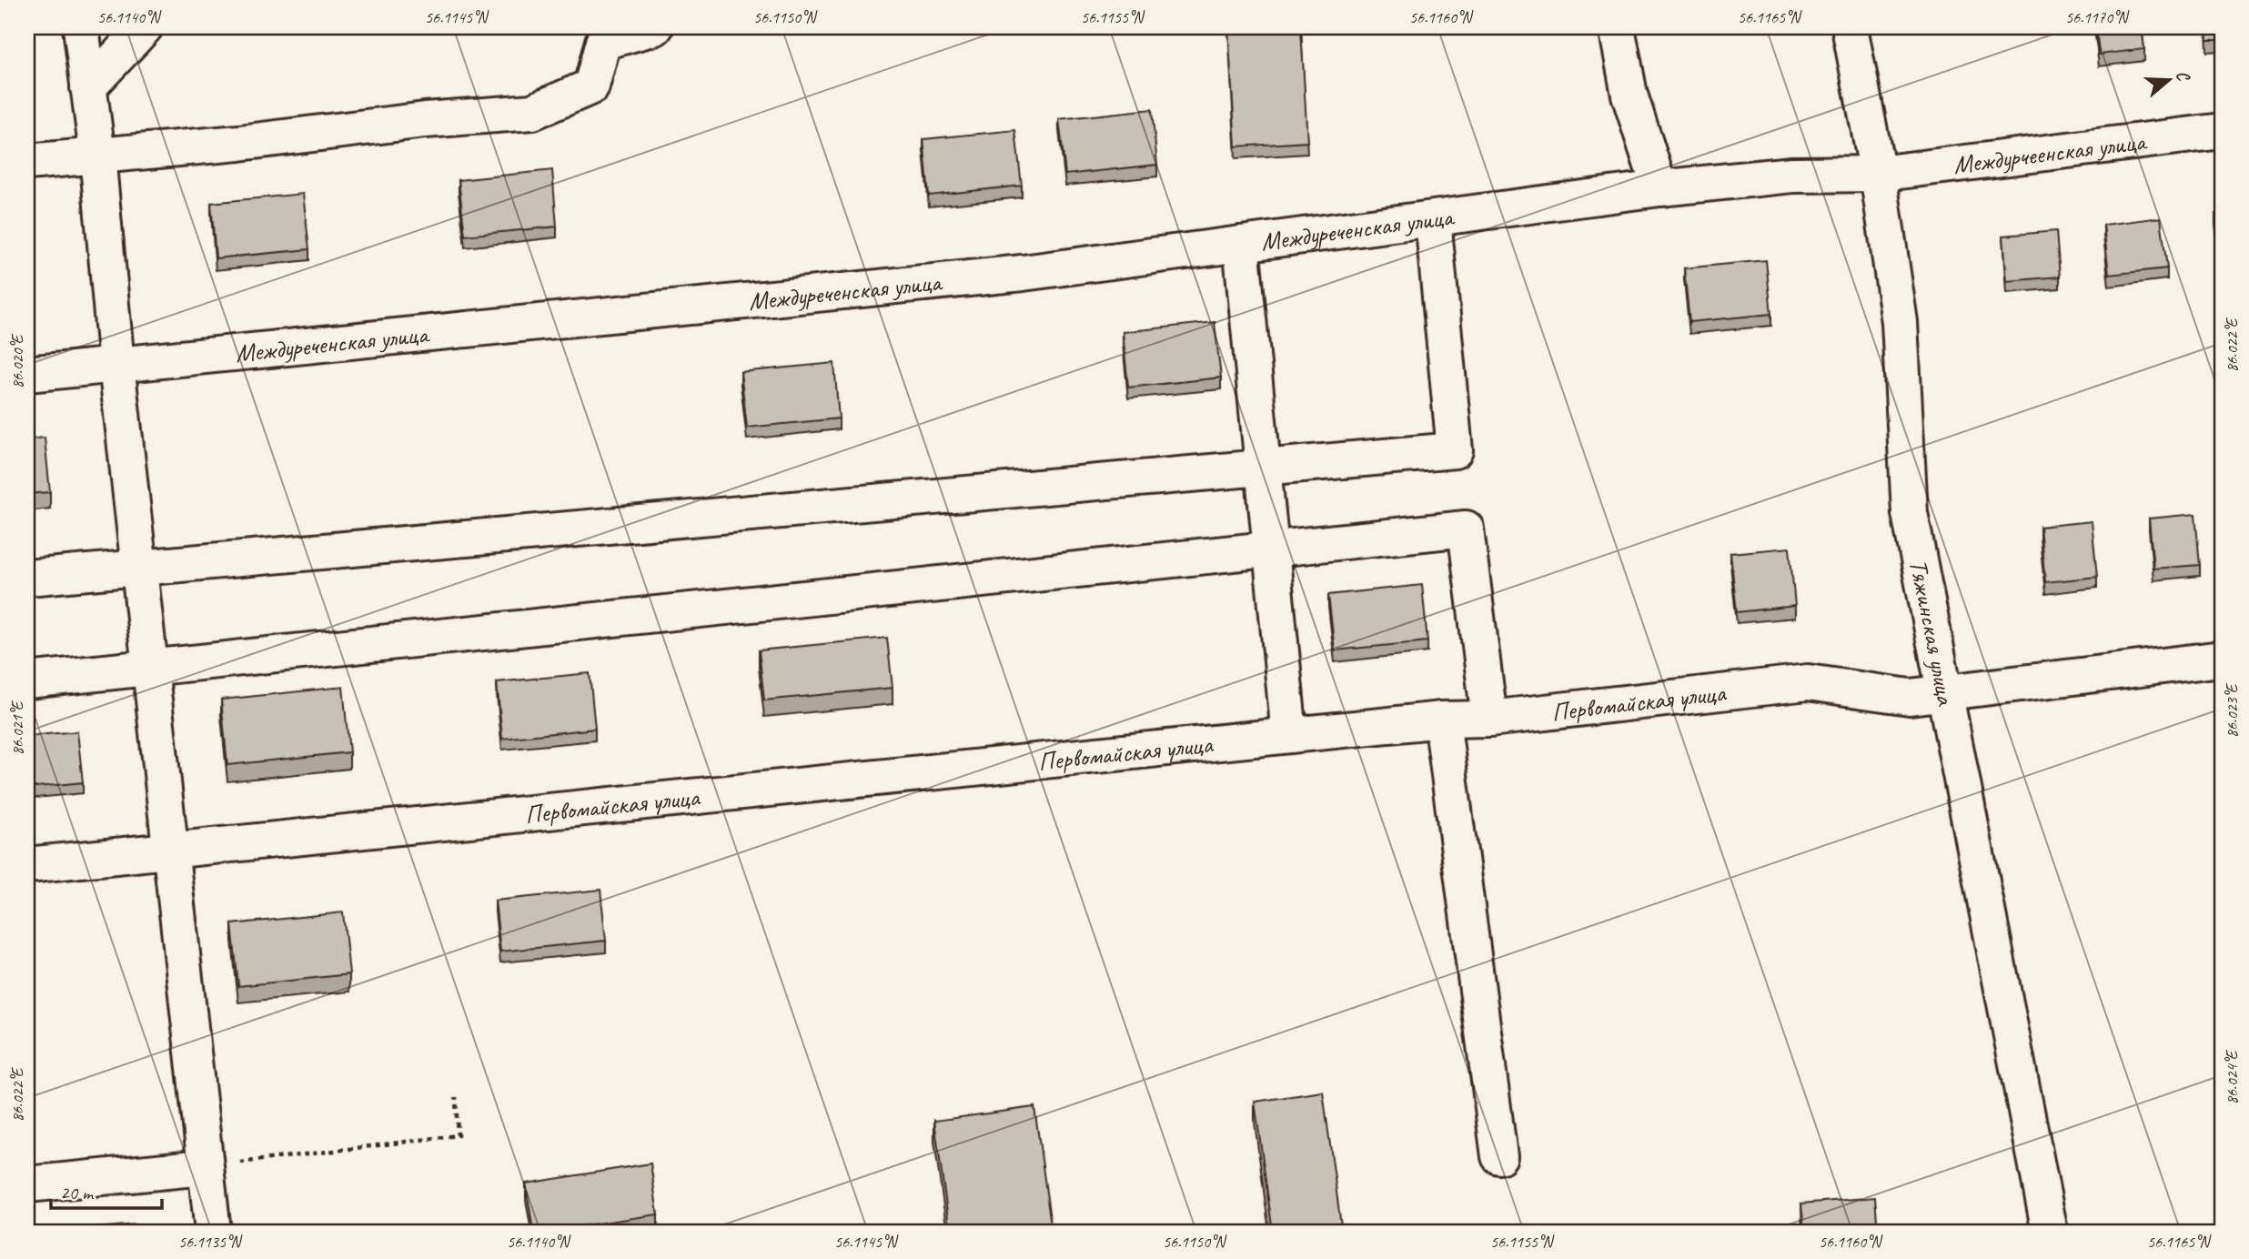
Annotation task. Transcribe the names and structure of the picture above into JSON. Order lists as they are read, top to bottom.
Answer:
{
  "streets": {
    "street": [
      "Междурчеенская улица",
      "Междуреченская улица",
      "Тяжинская улица",
      "Первомайская улица"
    ]
  },
  "crossings": [
    ["Междурчеенская улица", "Междуреченская улица"],
    ["Междурчеенская улица", "Тяжинская улица"],
    ["Тяжинская улица", "Первомайская улица"]
  ],
  "scale_bar": "20 m",
  "north": "right",
  "coordinates": [
    "56.1140°N",
    "56.1145°N",
    "56.1150°N",
    "56.1155°N",
    "56.1160°N",
    "56.1165°N",
    "56.1170°N",
    "86.022°E",
    "86.020°E",
    "86.023°E",
    "86.021°E",
    "86.024°E",
    "56.1135°N"
  ]
}
